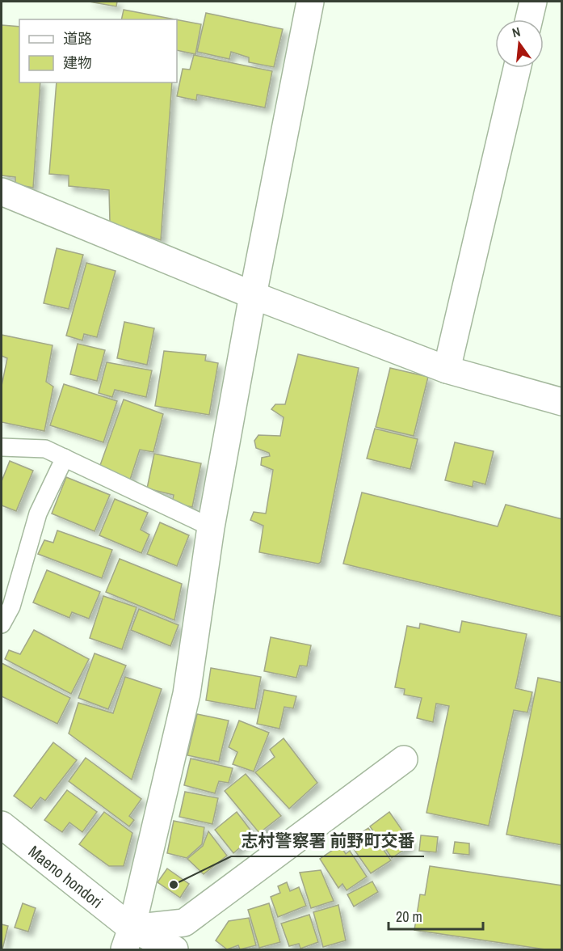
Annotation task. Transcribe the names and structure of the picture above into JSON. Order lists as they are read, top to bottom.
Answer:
{
  "streets": {
    "street": ["Maeno hondori"]
  },
  "places": ["志村警察署 前野町交番"],
  "legend": ["道路", "建物"],
  "scale_bar": "20 m",
  "north": "top"
}
